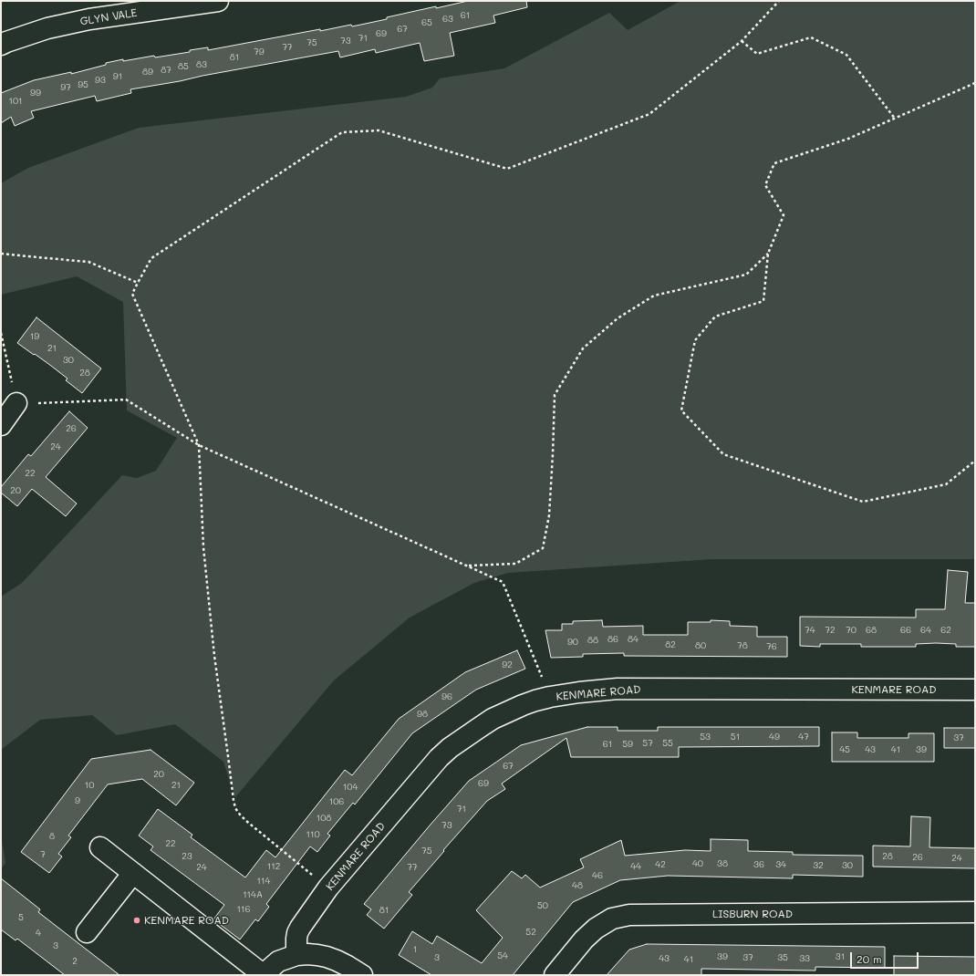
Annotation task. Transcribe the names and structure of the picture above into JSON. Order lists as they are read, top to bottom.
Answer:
{
  "streets": {
    "street": ["GLYN VALE", "KENMARE ROAD", "LISBURN ROAD"]
  },
  "places": ["KENMARE ROAD"],
  "house_numbers": [
    "61",
    "63",
    "65",
    "67",
    "69",
    "71",
    "73",
    "75",
    "77",
    "79",
    "81",
    "83",
    "85",
    "87",
    "89",
    "91",
    "93",
    "95",
    "97",
    "99",
    "101",
    "19",
    "21",
    "30",
    "28",
    "26",
    "24",
    "22",
    "20",
    "74",
    "72",
    "70",
    "68",
    "66",
    "64",
    "62",
    "86",
    "84",
    "88",
    "90",
    "82",
    "80",
    "78",
    "76",
    "92",
    "96",
    "98",
    "53",
    "51",
    "49",
    "47",
    "37",
    "57",
    "55",
    "61",
    "59",
    "45",
    "43",
    "41",
    "39",
    "67",
    "20",
    "69",
    "10",
    "21",
    "104",
    "9",
    "106",
    "71",
    "108",
    "73",
    "110",
    "8",
    "22",
    "75",
    "7",
    "23",
    "28",
    "26",
    "24",
    "40",
    "38",
    "42",
    "36",
    "34",
    "32",
    "30",
    "112",
    "44",
    "24",
    "77",
    "46",
    "114",
    "48",
    "114A",
    "50",
    "116",
    "81",
    "5",
    "52",
    "4",
    "3",
    "1",
    "54",
    "39",
    "31",
    "3",
    "37",
    "35",
    "43",
    "33",
    "41",
    "2"
  ],
  "scale_bar": "20 m"
}
